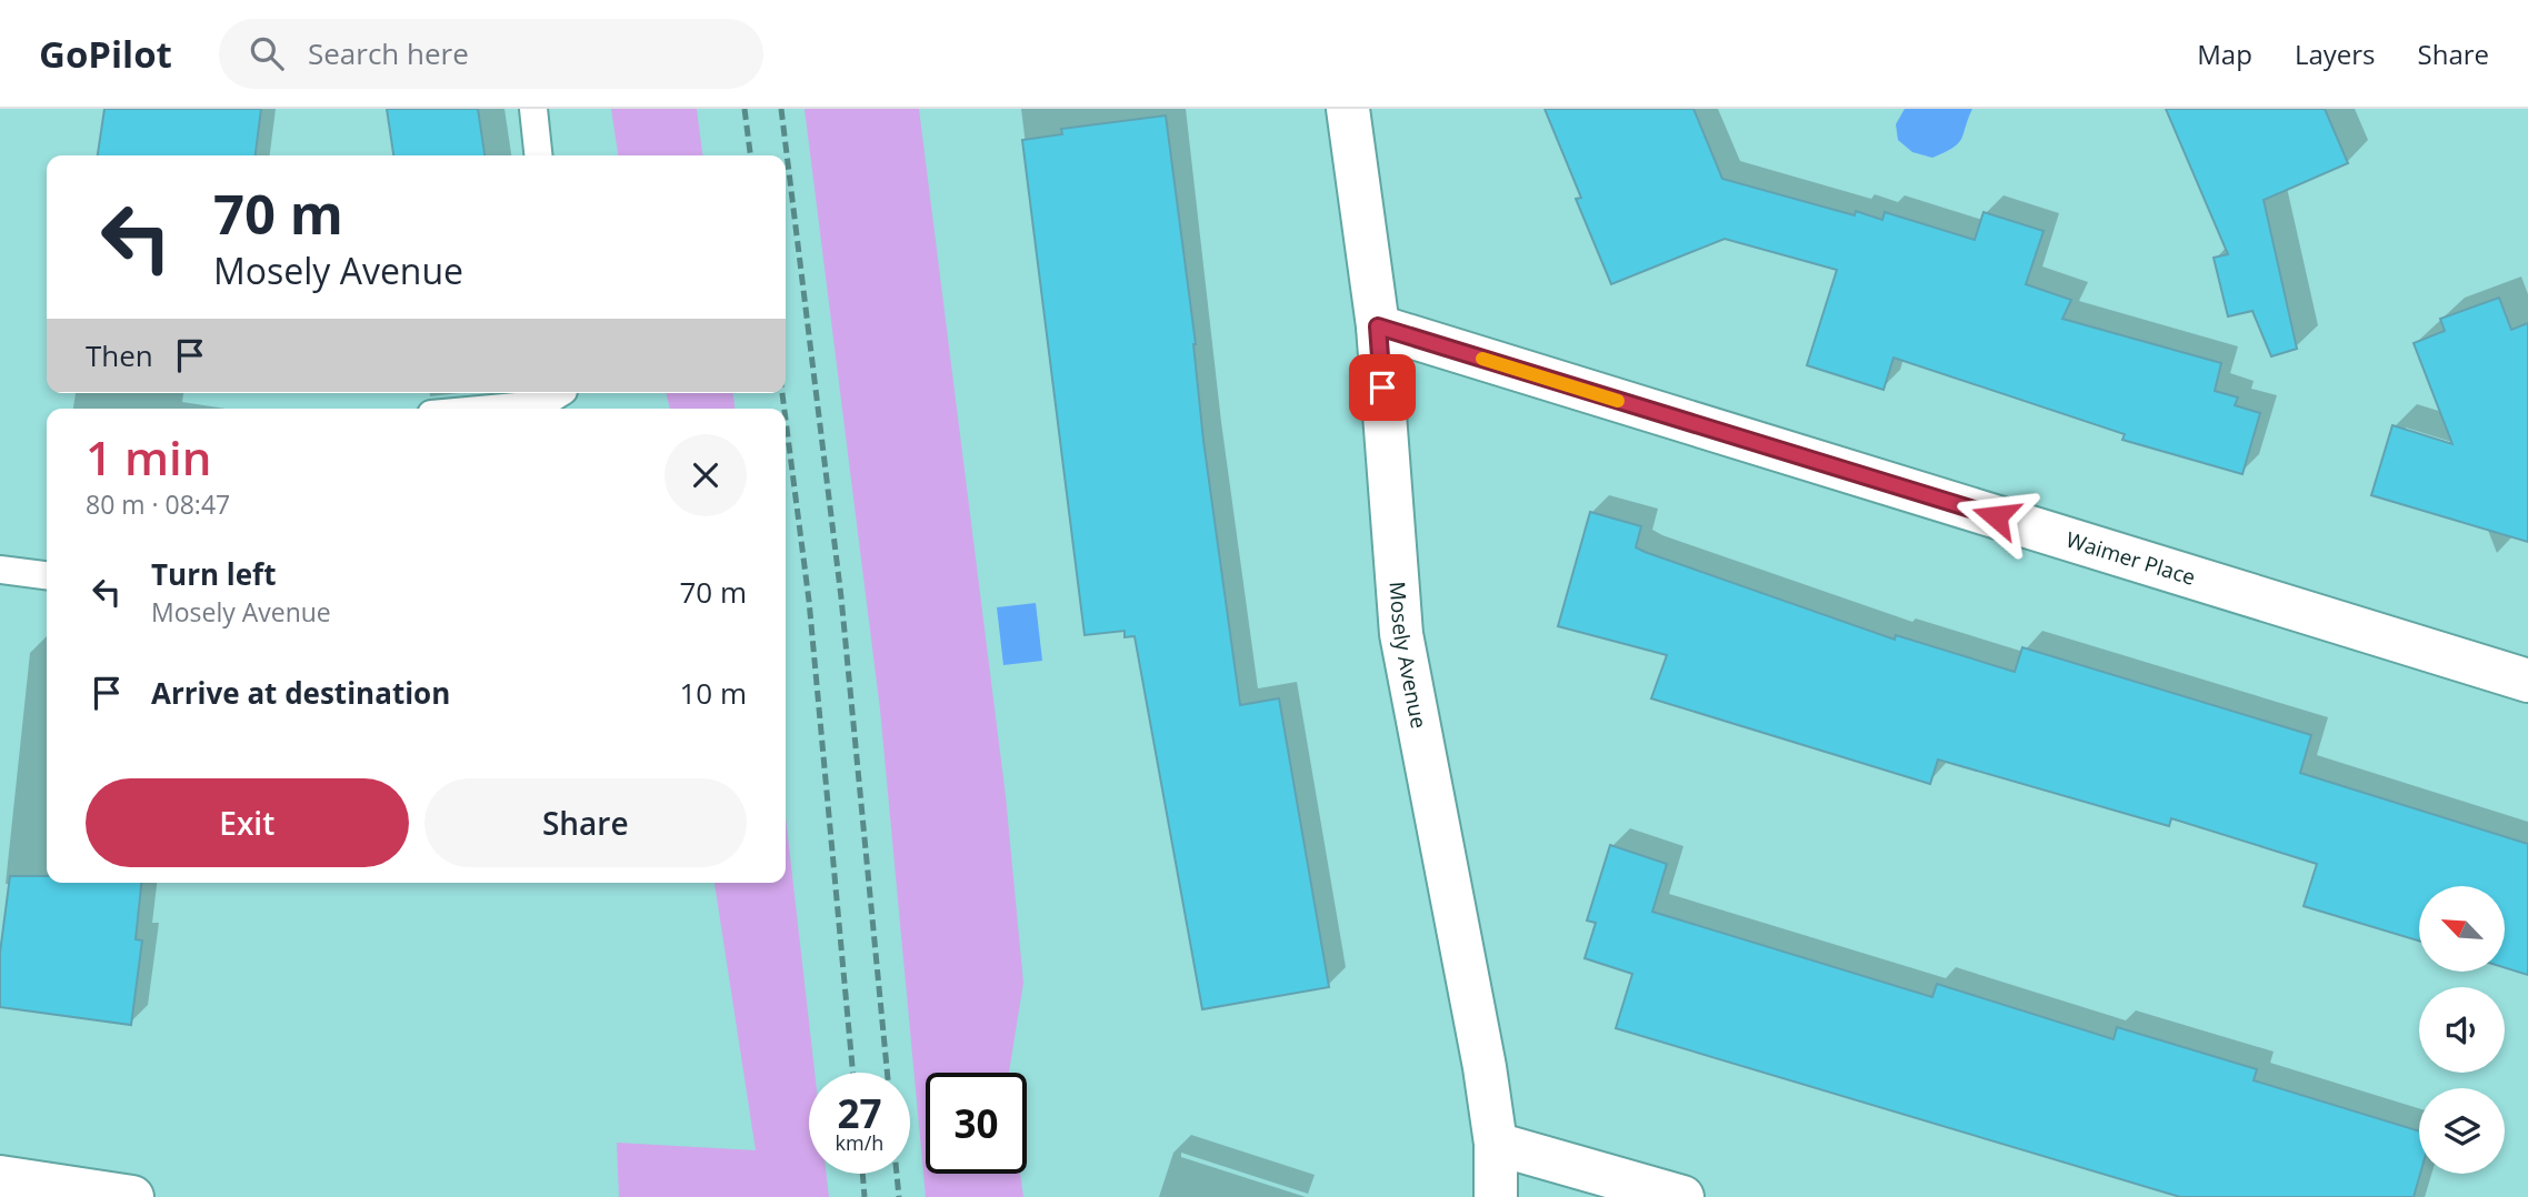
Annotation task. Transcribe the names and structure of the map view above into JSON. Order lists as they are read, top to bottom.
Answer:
{
  "streets": {
    "street": ["Waimer Place", "Mosely Avenue"]
  },
  "crossings": [
    ["Waimer Place", "Mosely Avenue"]
  ],
  "north": "top left",
  "page": {
    "header": "GoPilot",
    "search": "Search here",
    "nav": ["Map", "Layers", "Share"],
    "turn": ["70 m", "Mosely Avenue"],
    "then": "Then",
    "heading": ["1 min", "80 m · 08:47"],
    "list": [
      {
        "name": "Turn left",
        "note": "Mosely Avenue",
        "value": "70 m"
      },
      {
        "name": "Arrive at destination",
        "value": "10 m"
      }
    ],
    "buttons": ["Exit", "Share"],
    "speed": "27 km/h",
    "limit": "30"
  }
}
